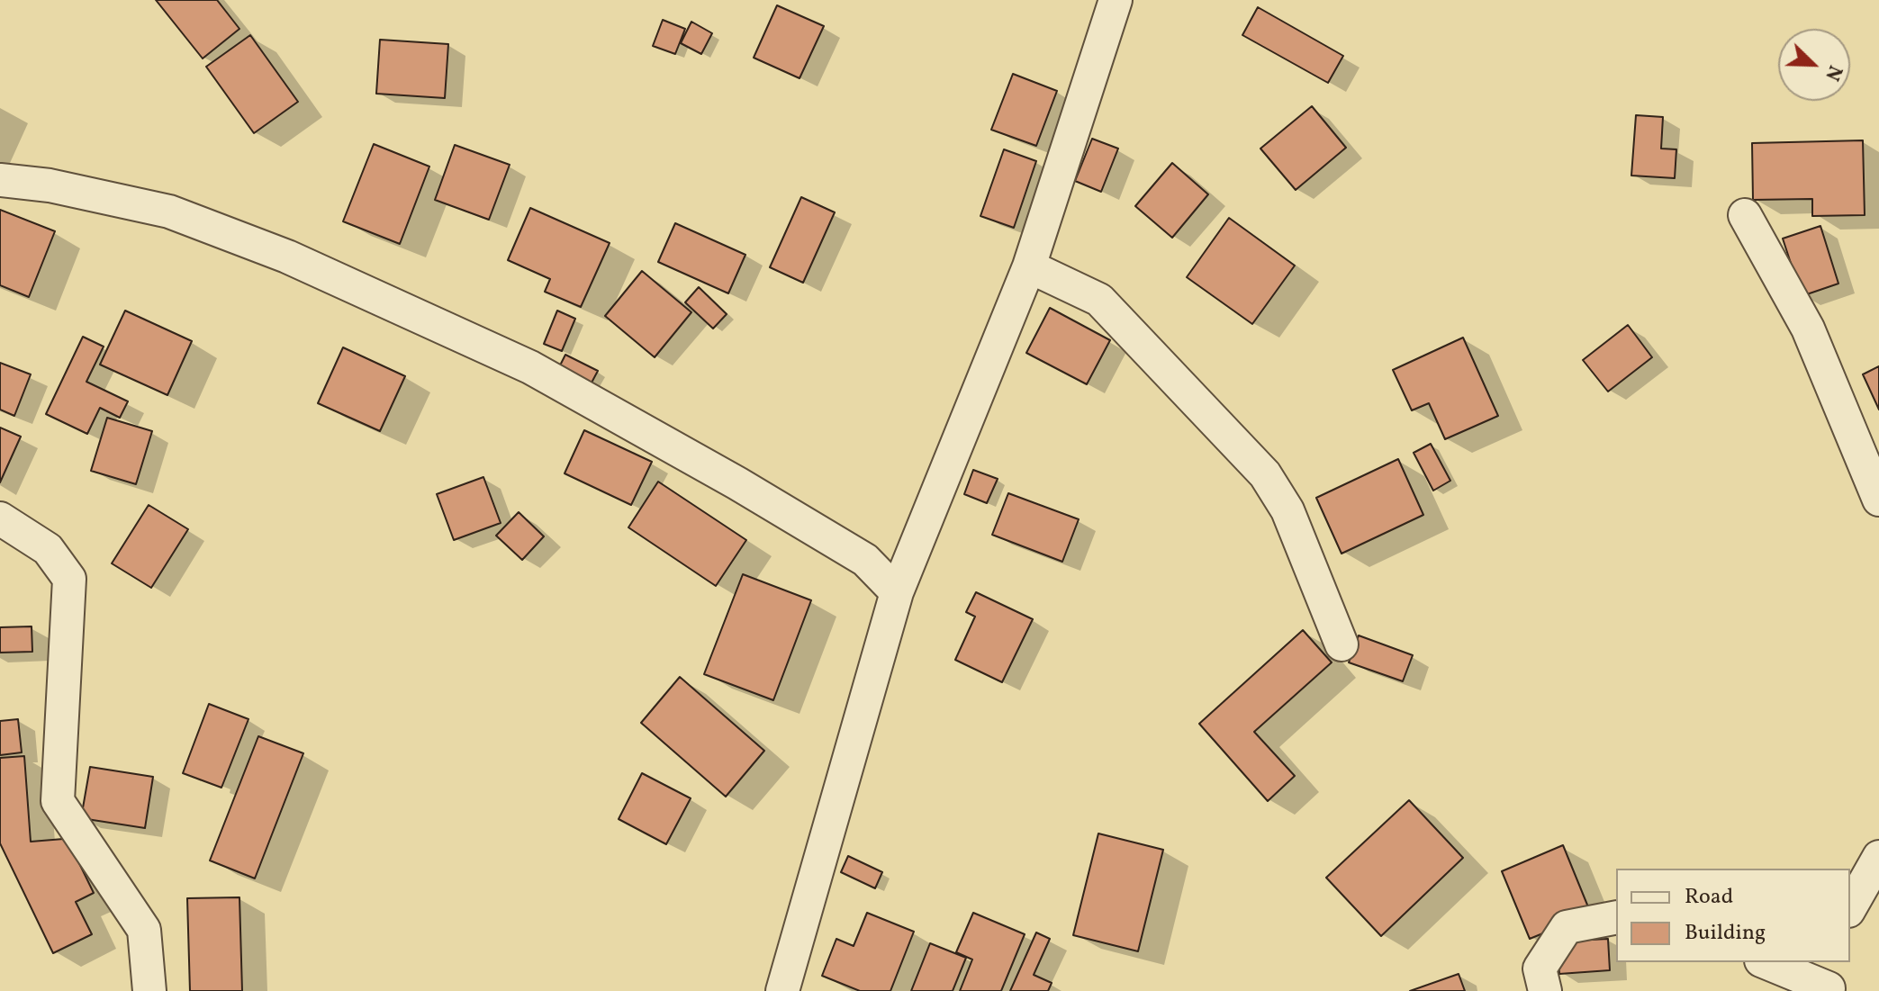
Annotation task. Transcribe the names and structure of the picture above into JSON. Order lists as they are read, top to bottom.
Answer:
{
  "legend": ["Road", "Building"],
  "north": "bottom right"
}
